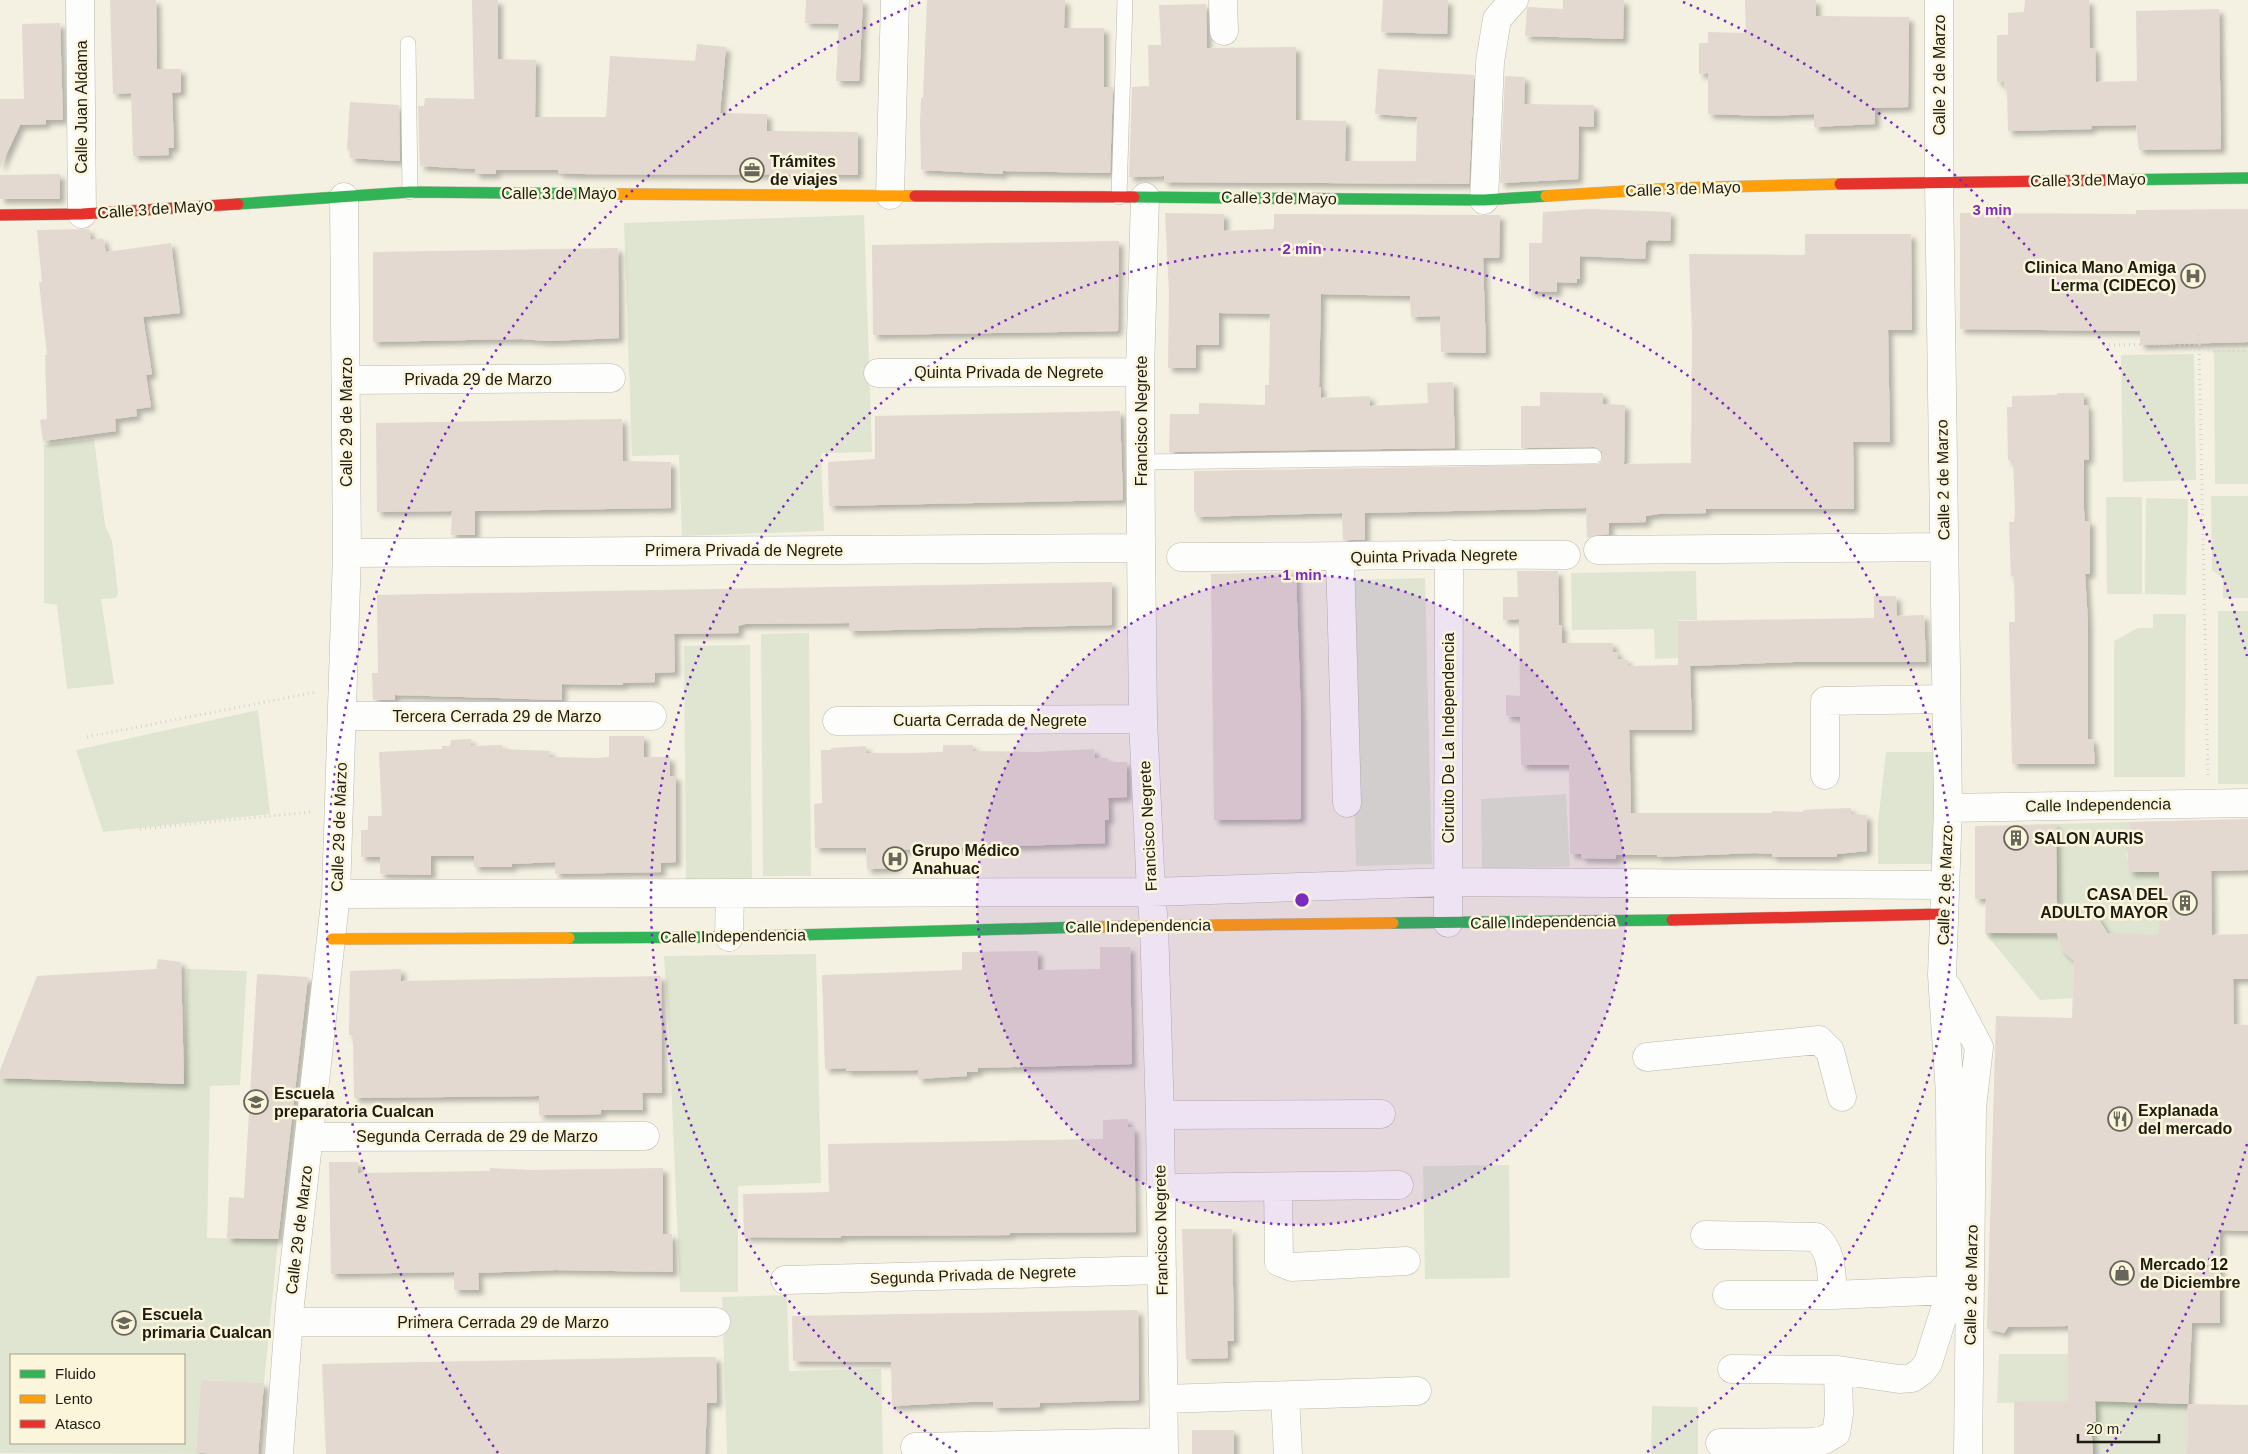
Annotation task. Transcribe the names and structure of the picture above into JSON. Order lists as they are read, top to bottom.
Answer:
{
  "streets": {
    "street": [
      "Calle 2 de Marzo",
      "Calle Juan Aldama",
      "Calle 3 de Mayo",
      "Quinta Privada de Negrete",
      "Privada 29 de Marzo",
      "Francisco Negrete",
      "Calle 29 de Marzo",
      "Primera Privada de Negrete",
      "Quinta Privada Negrete",
      "Tercera Cerrada 29 de Marzo",
      "Cuarta Cerrada de Negrete",
      "Circuito De La Independencia",
      "Calle Independencia",
      "Segunda Cerrada de 29 de Marzo",
      "Segunda Privada de Negrete",
      "Primera Cerrada 29 de Marzo"
    ]
  },
  "crossings": [
    ["Calle 2 de Marzo", "Calle 3 de Mayo"],
    ["Calle 2 de Marzo", "Calle Independencia"],
    ["Calle Juan Aldama", "Calle 3 de Mayo"],
    ["Calle 3 de Mayo", "Francisco Negrete"],
    ["Calle 3 de Mayo", "Calle 29 de Marzo"],
    ["Quinta Privada de Negrete", "Francisco Negrete"],
    ["Privada 29 de Marzo", "Calle 29 de Marzo"],
    ["Francisco Negrete", "Primera Privada de Negrete"],
    ["Francisco Negrete", "Cuarta Cerrada de Negrete"],
    ["Francisco Negrete", "Calle Independencia"],
    ["Francisco Negrete", "Segunda Privada de Negrete"],
    ["Calle 29 de Marzo", "Primera Privada de Negrete"],
    ["Calle 29 de Marzo", "Tercera Cerrada 29 de Marzo"],
    ["Calle 29 de Marzo", "Calle Independencia"],
    ["Calle 29 de Marzo", "Segunda Cerrada de 29 de Marzo"],
    ["Calle 29 de Marzo", "Primera Cerrada 29 de Marzo"],
    ["Quinta Privada Negrete", "Circuito De La Independencia"],
    ["Circuito De La Independencia", "Calle Independencia"]
  ],
  "places": {
    "office": ["Trámites de viajes"],
    "hospital": ["Clinica Mano Amiga Lerma (CIDECO)", "Grupo Médico Anahuac"],
    "building": ["SALON AURIS", "CASA DEL ADULTO MAYOR"],
    "school or university": ["Escuela preparatoria Cualcan", "Escuela primaria Cualcan"],
    "restaurant": ["Explanada del mercado"],
    "shop": ["Mercado 12 de Diciembre"]
  },
  "legend": ["Fluido", "Lento", "Atasco"],
  "scale_bar": "20 m",
  "rings": ["3 min", "2 min", "1 min"]
}
